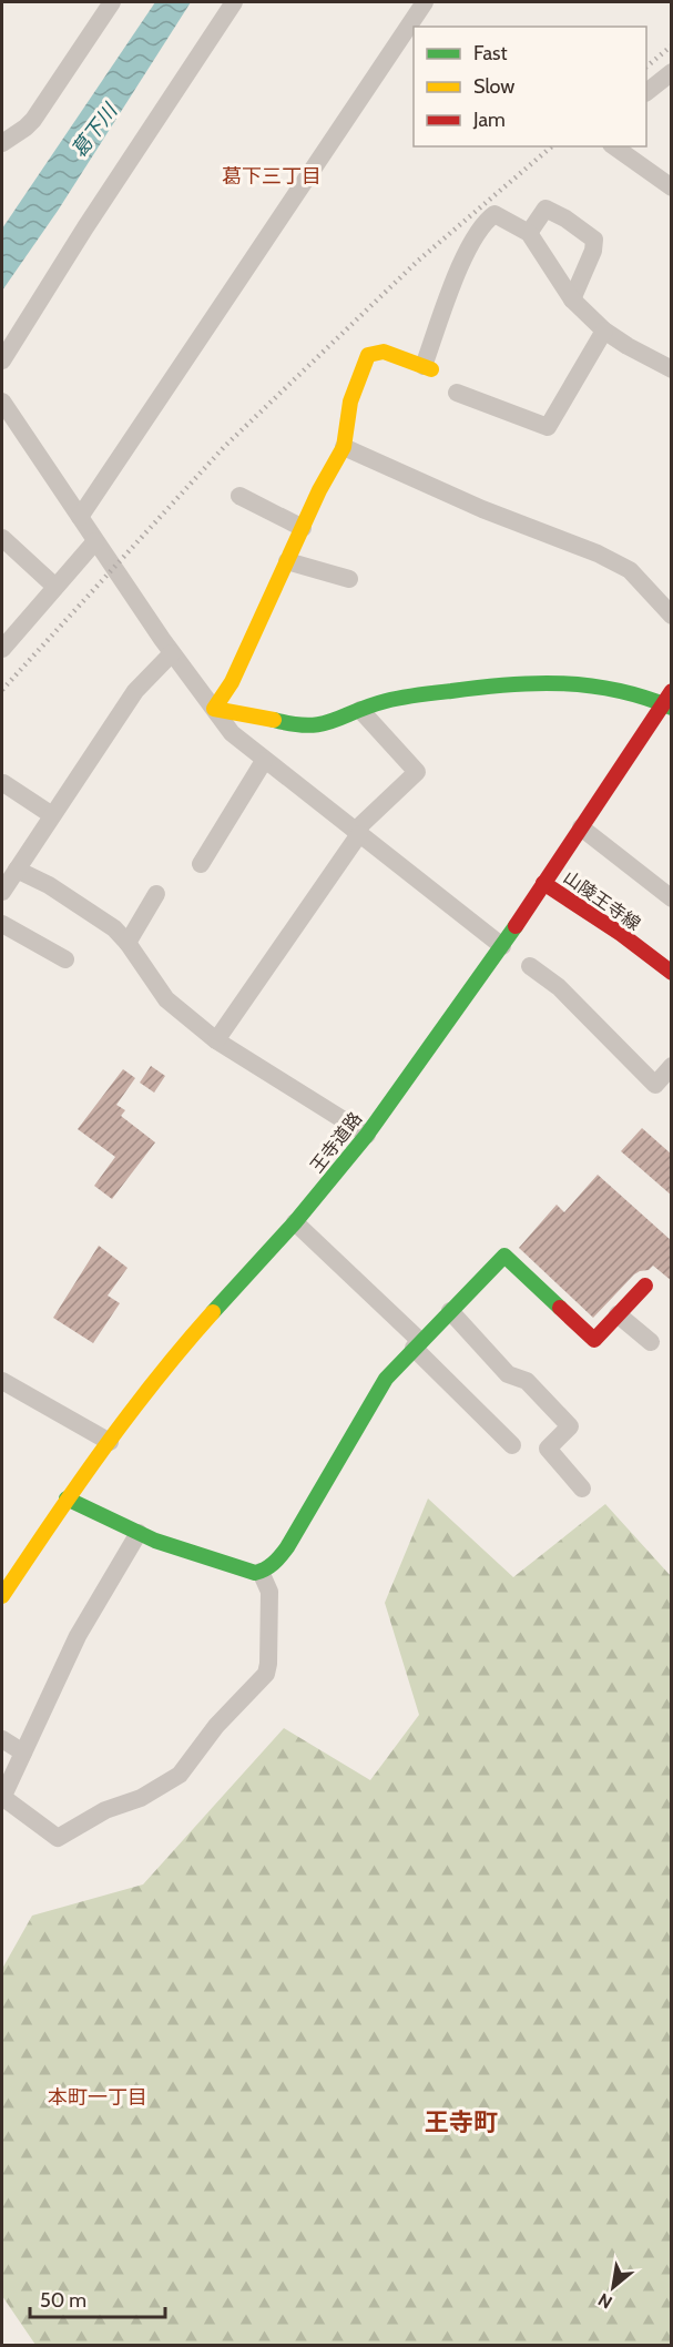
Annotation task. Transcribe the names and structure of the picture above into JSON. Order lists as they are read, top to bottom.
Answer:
{
  "streets": {
    "main road": ["山陵王寺線", "王寺道路"]
  },
  "crossings": [
    ["山陵王寺線", "王寺道路"]
  ],
  "districts": ["葛下三丁目", "本町一丁目", "王寺町"],
  "water": ["葛下川"],
  "legend": ["Fast", "Slow", "Jam"],
  "scale_bar": "50 m",
  "north": "bottom left"
}
